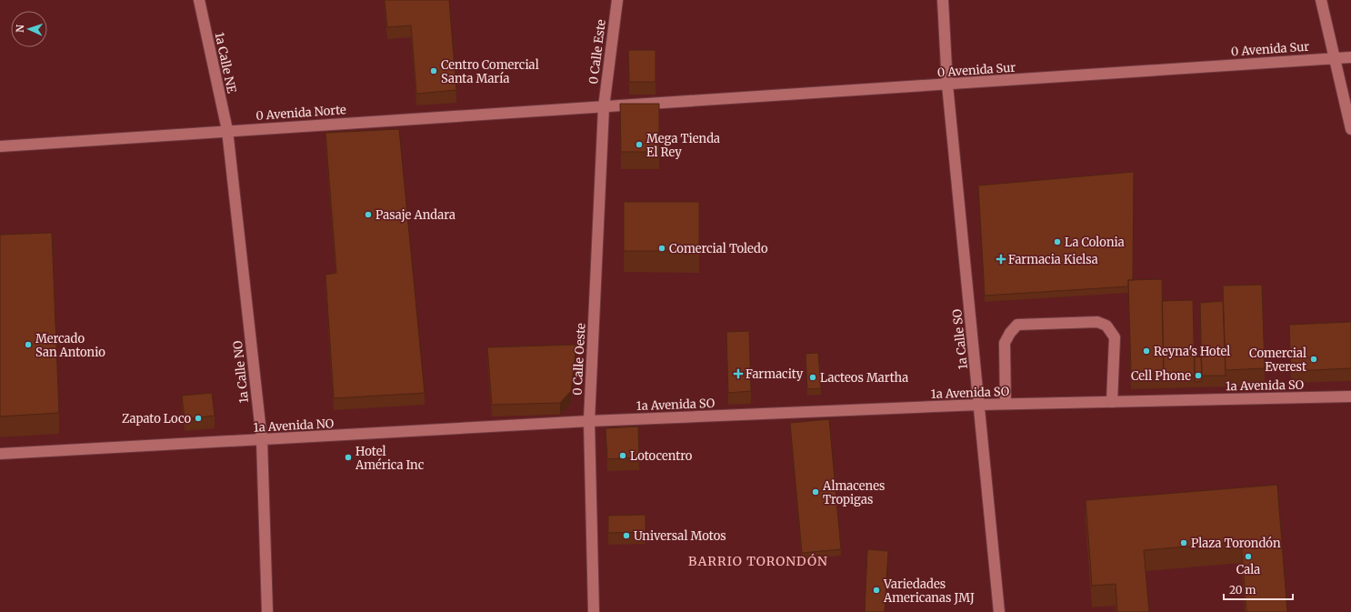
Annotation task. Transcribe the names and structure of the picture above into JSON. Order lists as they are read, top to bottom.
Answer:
{
  "streets": {
    "street": [
      "0 Avenida Sur",
      "0 Calle Este",
      "1a Calle NE",
      "0 Avenida Norte",
      "1a Calle SO",
      "0 Calle Oeste",
      "1a Calle NO",
      "1a Avenida SO",
      "1a Avenida NO"
    ]
  },
  "crossings": [
    ["0 Avenida Sur", "0 Calle Este"],
    ["0 Avenida Sur", "0 Avenida Norte"],
    ["0 Avenida Sur", "1a Calle SO"],
    ["0 Avenida Sur", "0 Calle Oeste"],
    ["0 Calle Este", "0 Avenida Norte"],
    ["0 Calle Este", "0 Calle Oeste"],
    ["1a Calle NE", "0 Avenida Norte"],
    ["1a Calle NE", "1a Calle NO"],
    ["0 Avenida Norte", "0 Calle Oeste"],
    ["0 Avenida Norte", "1a Calle NO"],
    ["1a Calle SO", "1a Avenida SO"],
    ["0 Calle Oeste", "1a Avenida SO"],
    ["0 Calle Oeste", "1a Avenida NO"],
    ["1a Calle NO", "1a Avenida NO"],
    ["1a Avenida SO", "1a Avenida NO"]
  ],
  "districts": ["BARRIO TORONDÓN"],
  "places": {
    "other": [
      "Centro Comercial Santa María",
      "Mega Tienda El Rey",
      "Pasaje Andara",
      "La Colonia",
      "Comercial Toledo",
      "Mercado San Antonio",
      "Reyna's Hotel",
      "Comercial Everest",
      "Cell Phone",
      "Lacteos Martha",
      "Zapato Loco",
      "Lotocentro",
      "Hotel América Inc",
      "Almacenes Tropigas",
      "Universal Motos",
      "Plaza Torondón",
      "Cala",
      "Variedades Americanas JMJ"
    ],
    "health": ["Farmacia Kielsa", "Farmacity"]
  },
  "scale_bar": "20 m",
  "north": "left"
}
